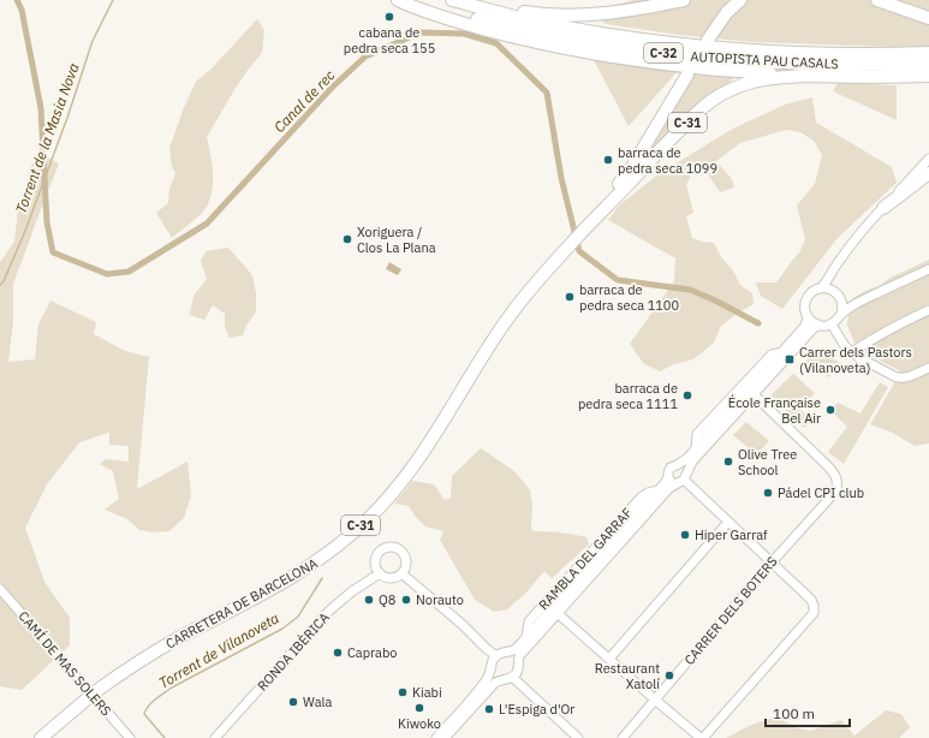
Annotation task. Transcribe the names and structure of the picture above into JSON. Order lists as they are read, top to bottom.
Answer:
{
  "streets": {
    "highway": [
      "C-32",
      "AUTOPISTA PAU CASALS",
      "C-31",
      "CARRETERA DE BARCELONA"
    ],
    "street": [
      "RAMBLA DEL GARRAF",
      "CARRER DELS BOTERS",
      "RONDA IBÈRICA",
      "CAMÍ DE MAS SOLERS"
    ]
  },
  "crossings": [
    ["C-31", "CARRETERA DE BARCELONA"],
    ["RAMBLA DEL GARRAF", "CARRER DELS BOTERS"]
  ],
  "water": ["Canal de rec", "Torrent de la Masia Nova", "Torrent de Vilanoveta"],
  "places": {
    "other": [
      "cabana de pedra seca 155",
      "barraca de pedra seca 1099",
      "Xoriguera / Clos La Plana",
      "barraca de pedra seca 1100",
      "barraca de pedra seca 1111",
      "École Française Bel Air",
      "Olive Tree School",
      "Pádel CPI club",
      "Hiper Garraf",
      "Q8",
      "Norauto",
      "Caprabo",
      "Restaurant Xatolí",
      "Kiabi",
      "Wala",
      "Kiwoko",
      "L'Espiga d'Or"
    ],
    "transit": ["Carrer dels Pastors (Vilanoveta)"]
  },
  "scale_bar": "100 m"
}
